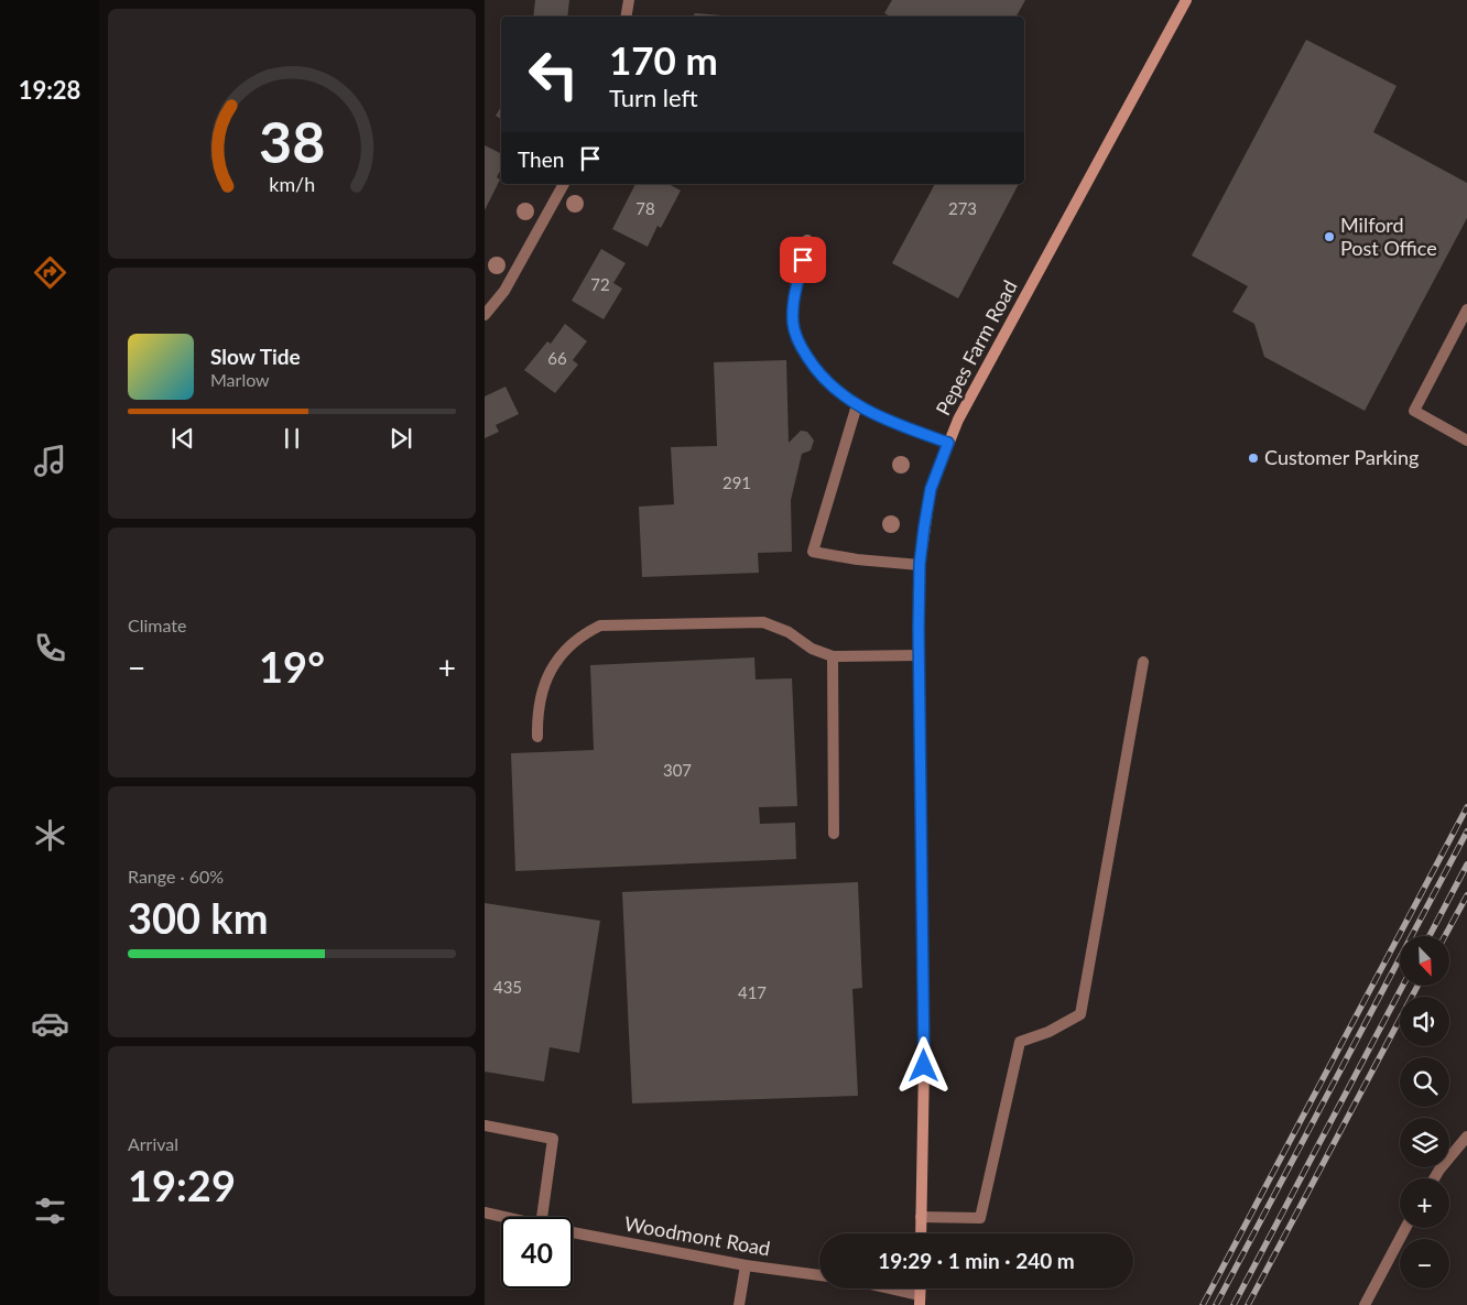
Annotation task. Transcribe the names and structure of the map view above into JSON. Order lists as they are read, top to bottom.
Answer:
{
  "streets": {
    "street": ["Pepes Farm Road", "Woodmont Road"]
  },
  "places": ["Milford Post Office", "Customer Parking"],
  "house_numbers": [
    "78",
    "273",
    "72",
    "66",
    "291",
    "307",
    "435",
    "417"
  ],
  "north": "bottom right",
  "page": {
    "tabs": "19:28",
    "turn": ["170 m", "Turn left"],
    "then": "Then",
    "song": ["Slow Tide", "Marlow"],
    "tile": [
      "Climate",
      ["Range · 60%", "300 km"],
      ["Arrival", "19:29"]
    ],
    "heat": ["−", "19°", "+"],
    "map_buttons": ["+", "−"],
    "limit": "40",
    "trip": "19:29 · 1 min · 240 m",
    "gauge": ["38", "km/h"]
  }
}
